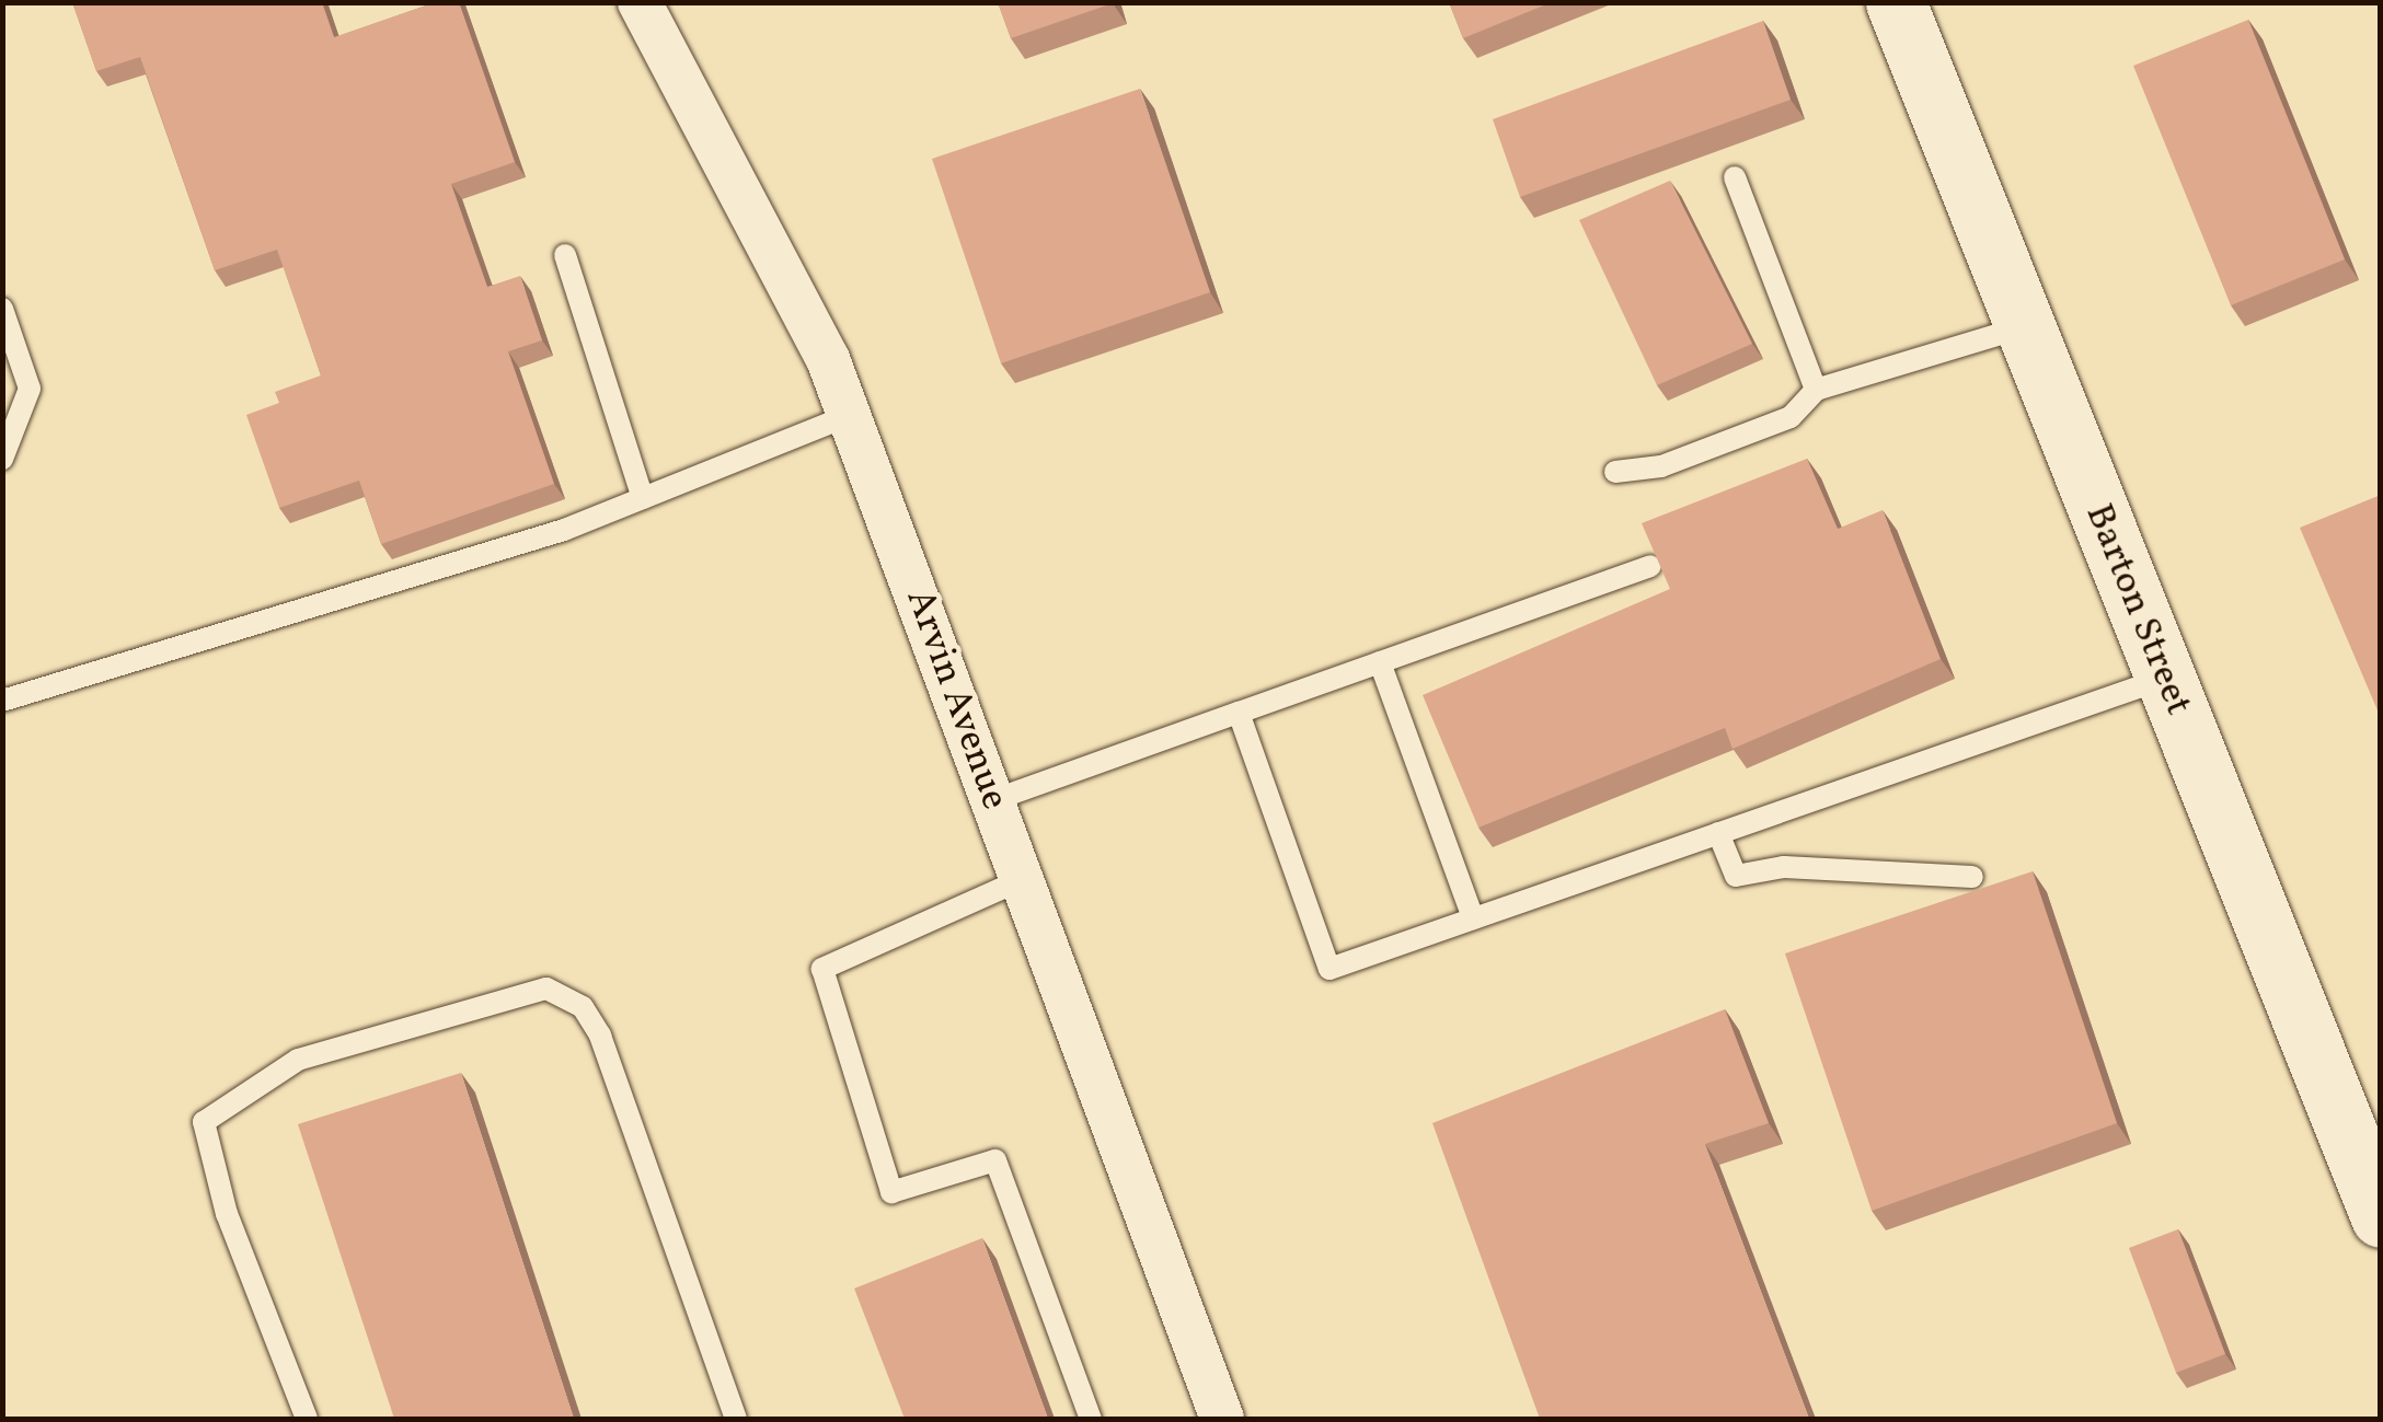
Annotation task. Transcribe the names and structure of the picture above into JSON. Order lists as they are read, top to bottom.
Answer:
{
  "streets": {
    "main road": ["Barton Street"],
    "street": ["Arvin Avenue"]
  }
}
